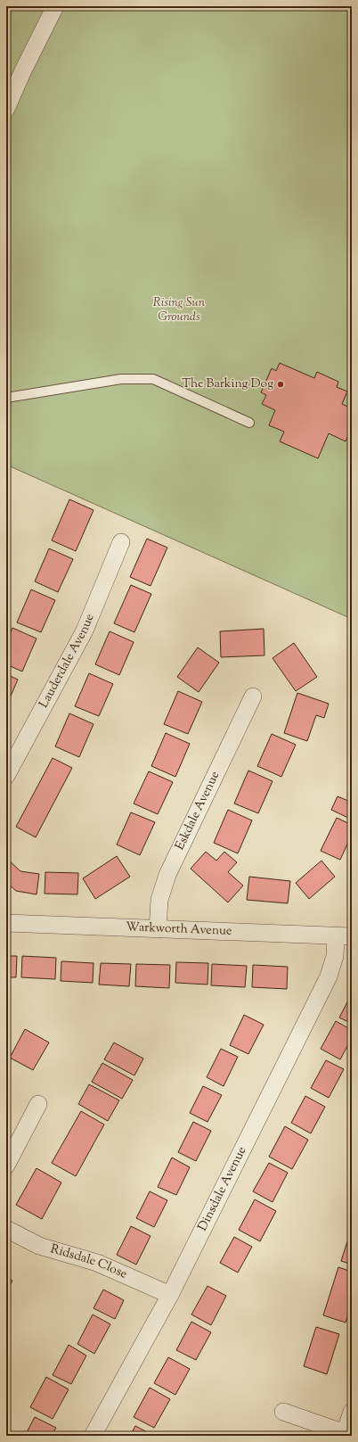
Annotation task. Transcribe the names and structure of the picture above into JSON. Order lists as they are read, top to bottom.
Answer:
{
  "streets": {
    "street": [
      "Lauderdale Avenue",
      "Eskdale Avenue",
      "Warkworth Avenue",
      "Dinsdale Avenue",
      "Ridsdale Close"
    ]
  },
  "crossings": [
    ["Eskdale Avenue", "Warkworth Avenue"],
    ["Warkworth Avenue", "Dinsdale Avenue"],
    ["Dinsdale Avenue", "Ridsdale Close"]
  ],
  "parks": ["Rising Sun Grounds"],
  "places": ["The Barking Dog"]
}
